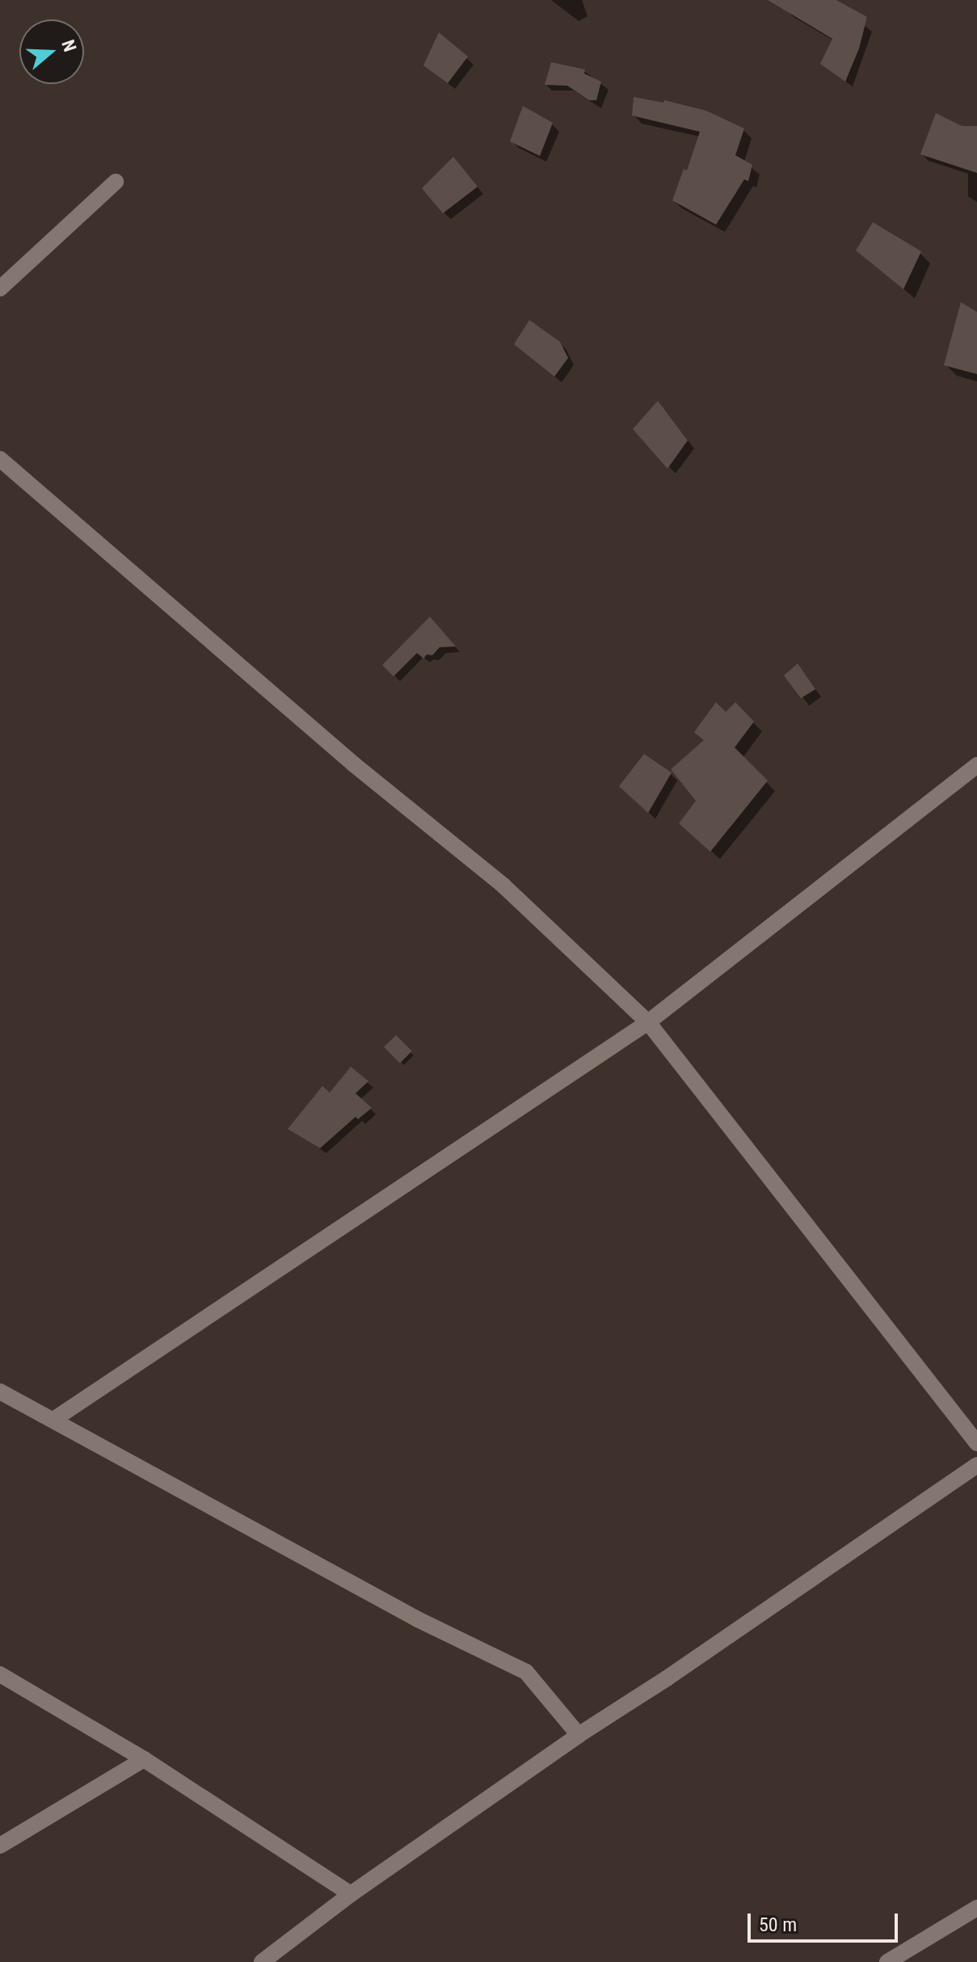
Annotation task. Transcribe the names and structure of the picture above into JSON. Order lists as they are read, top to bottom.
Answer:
{
  "scale_bar": "50 m",
  "north": "right"
}
